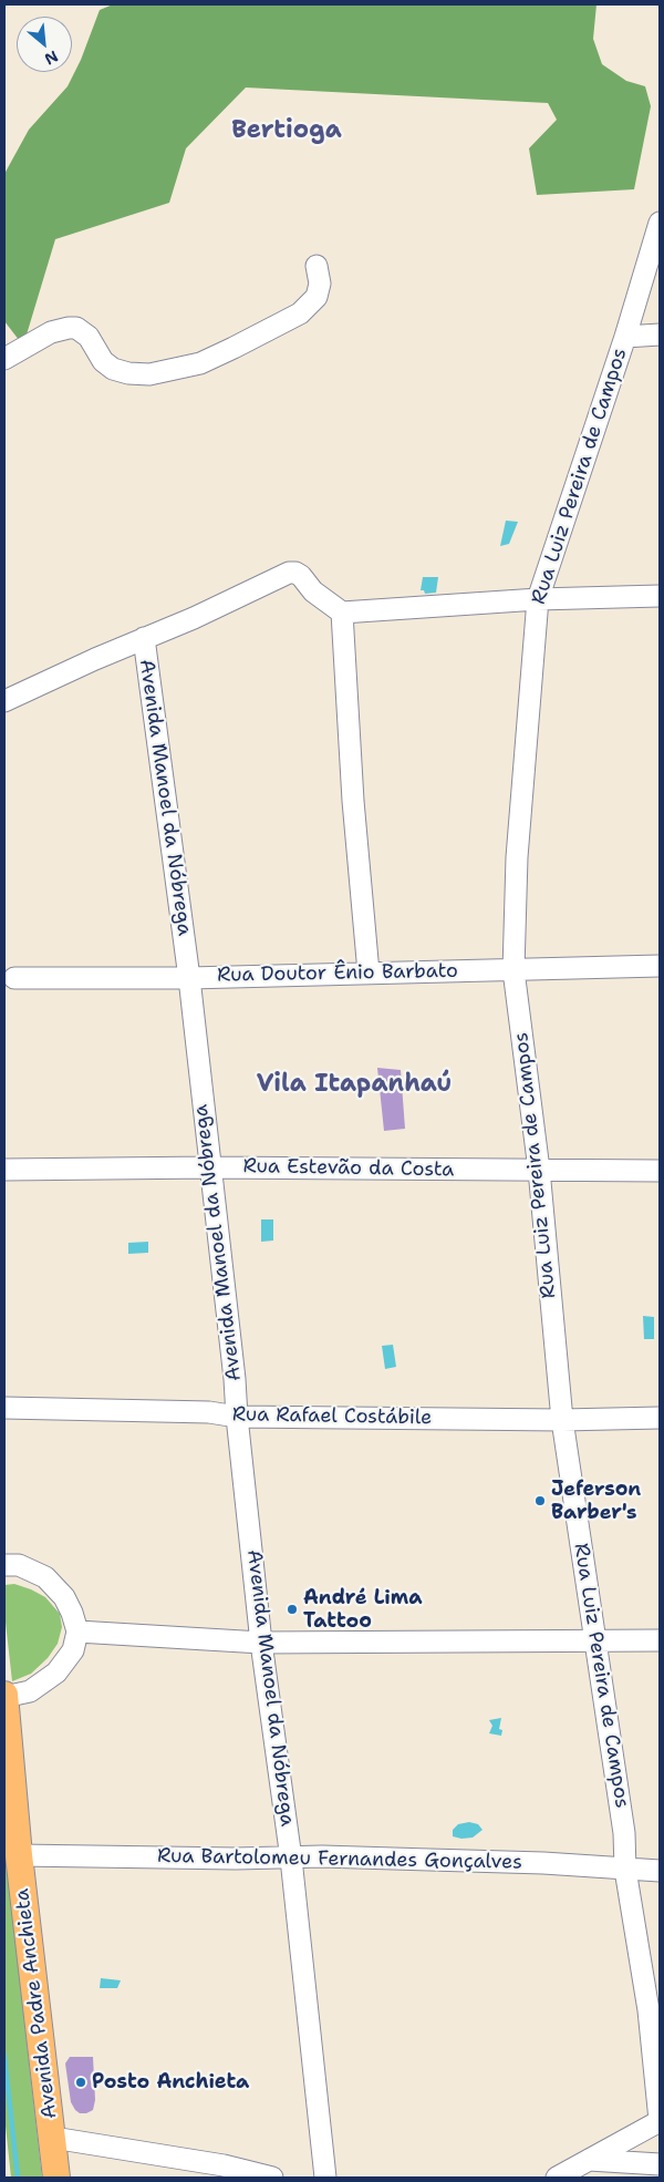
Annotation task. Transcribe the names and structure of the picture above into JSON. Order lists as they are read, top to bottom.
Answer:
{
  "streets": {
    "main road": ["Avenida Padre Anchieta"],
    "street": [
      "Rua Luiz Pereira de Campos",
      "Avenida Manoel da Nóbrega",
      "Rua Doutor Ênio Barbato",
      "Rua Estevão da Costa",
      "Rua Rafael Costábile",
      "Rua Bartolomeu Fernandes Gonçalves"
    ]
  },
  "crossings": [
    ["Rua Luiz Pereira de Campos", "Rua Doutor Ênio Barbato"],
    ["Rua Luiz Pereira de Campos", "Rua Estevão da Costa"],
    ["Rua Luiz Pereira de Campos", "Rua Rafael Costábile"],
    ["Rua Luiz Pereira de Campos", "Rua Bartolomeu Fernandes Gonçalves"],
    ["Avenida Manoel da Nóbrega", "Rua Doutor Ênio Barbato"],
    ["Avenida Manoel da Nóbrega", "Rua Estevão da Costa"],
    ["Avenida Manoel da Nóbrega", "Rua Rafael Costábile"],
    ["Avenida Manoel da Nóbrega", "Rua Bartolomeu Fernandes Gonçalves"],
    ["Rua Bartolomeu Fernandes Gonçalves", "Avenida Padre Anchieta"]
  ],
  "districts": ["Bertioga", "Vila Itapanhaú"],
  "places": ["Jeferson Barber's", "André Lima Tattoo", "Posto Anchieta"],
  "north": "bottom right"
}
